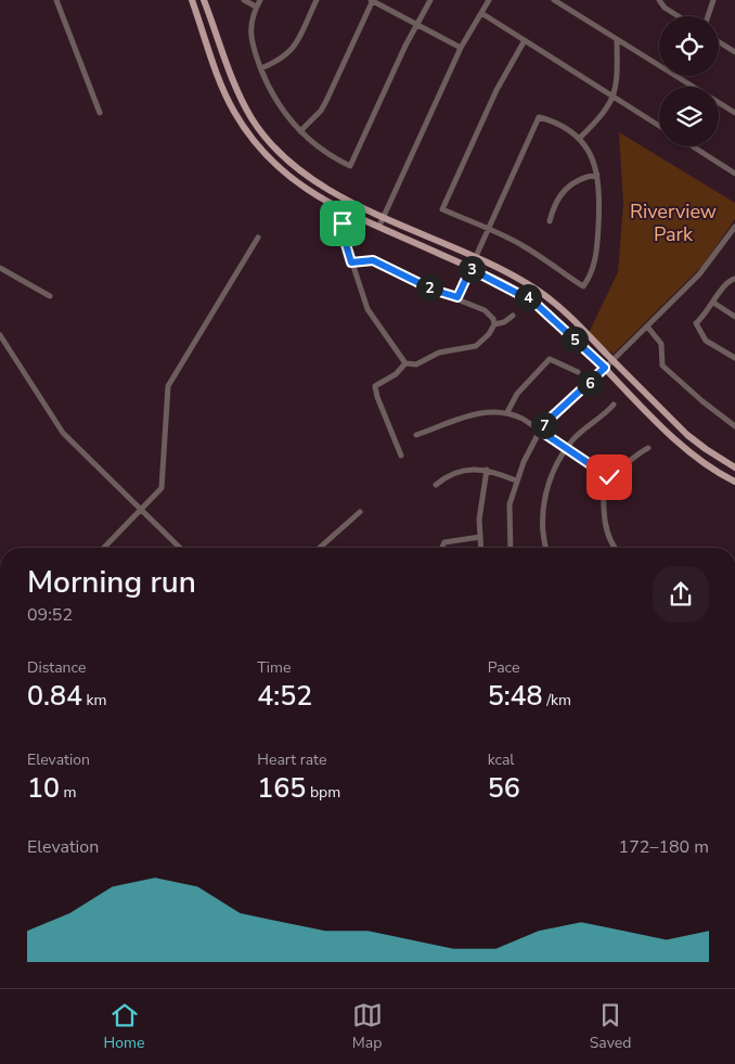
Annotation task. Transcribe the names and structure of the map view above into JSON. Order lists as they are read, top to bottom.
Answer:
{
  "parks": ["Riverview Park"],
  "page": {
    "pins": [
      "3",
      "2",
      "4",
      "5",
      "6",
      "7"
    ],
    "heading": ["Morning run", "09:52"],
    "stats": [
      ["Distance", "0.84 km"],
      ["Time", "4:52"],
      ["Pace", "5:48 /km"],
      ["Elevation", "10 m"],
      ["Heart rate", "165 bpm"],
      ["kcal", "56"]
    ],
    "chart": ["Elevation", "172–180 m"],
    "tabs": ["Home", "Map", "Saved"]
  }
}
